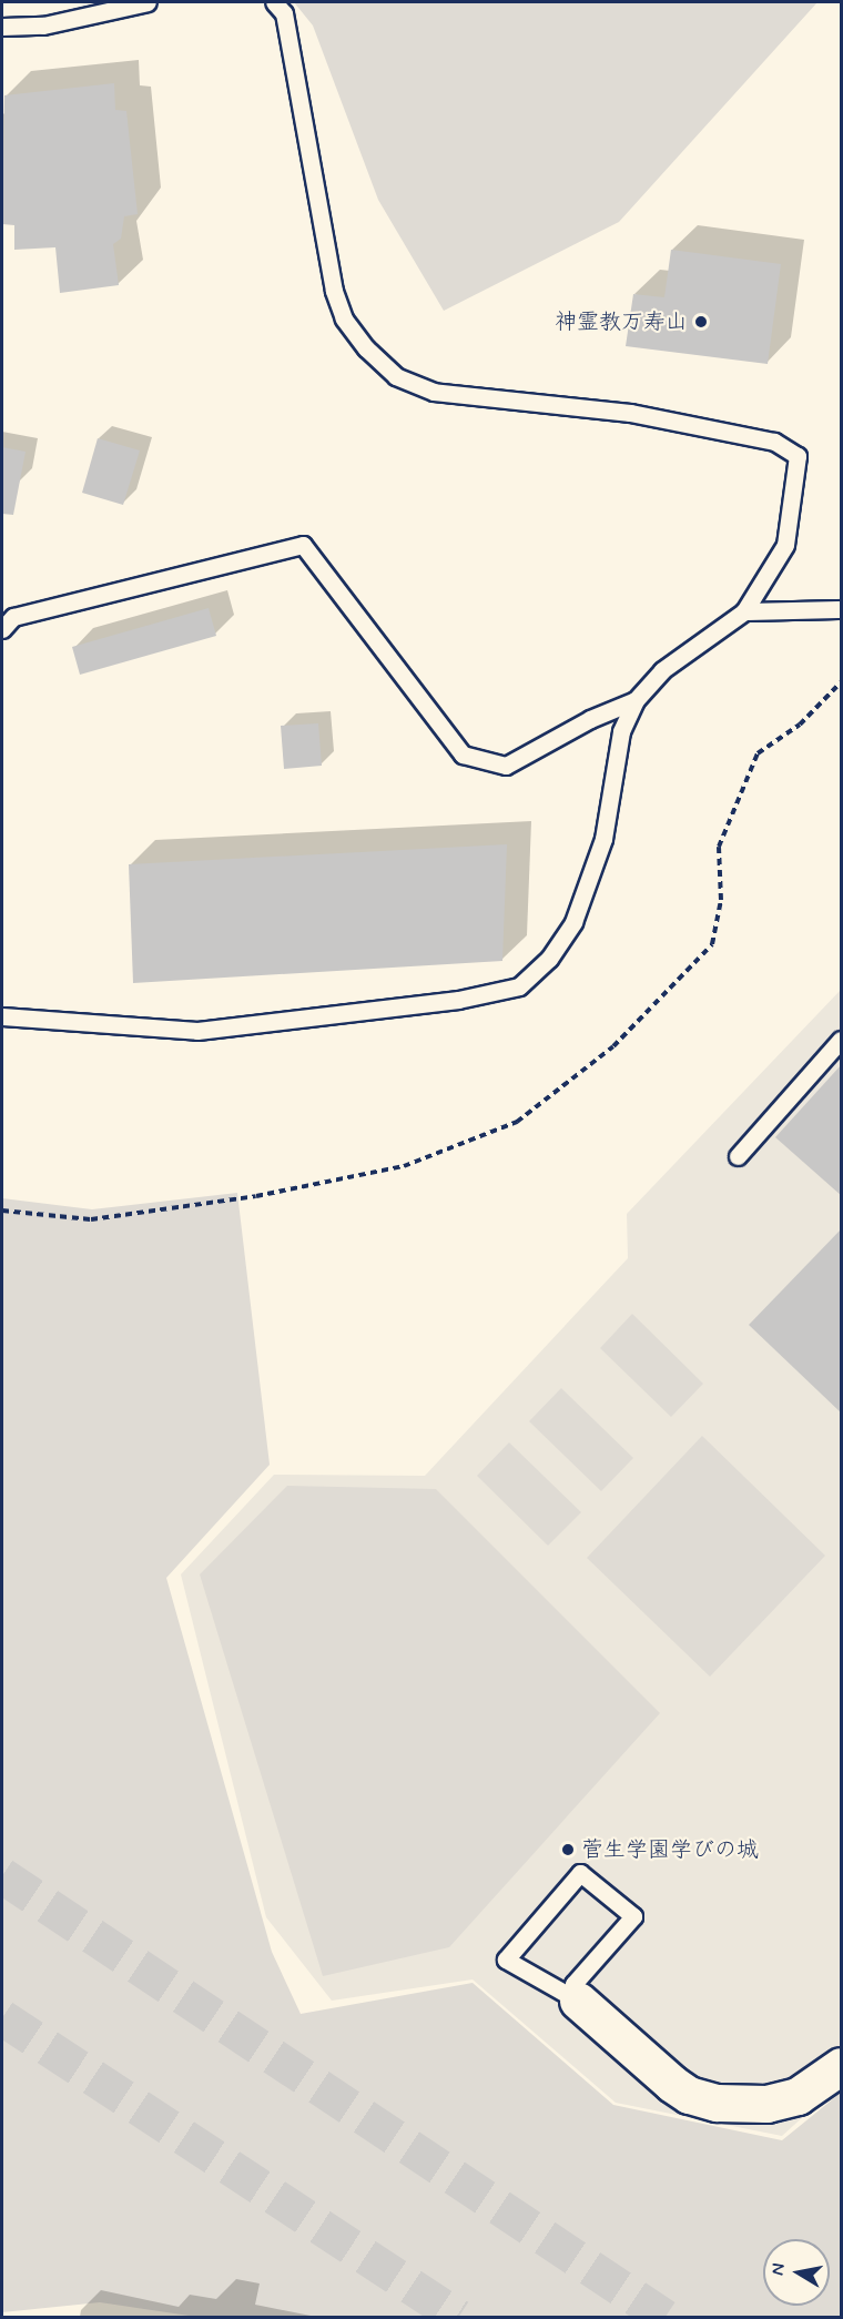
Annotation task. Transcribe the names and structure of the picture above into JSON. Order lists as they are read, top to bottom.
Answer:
{
  "places": ["神霊教万寿山", "菅生学園学びの城"],
  "north": "left"
}
